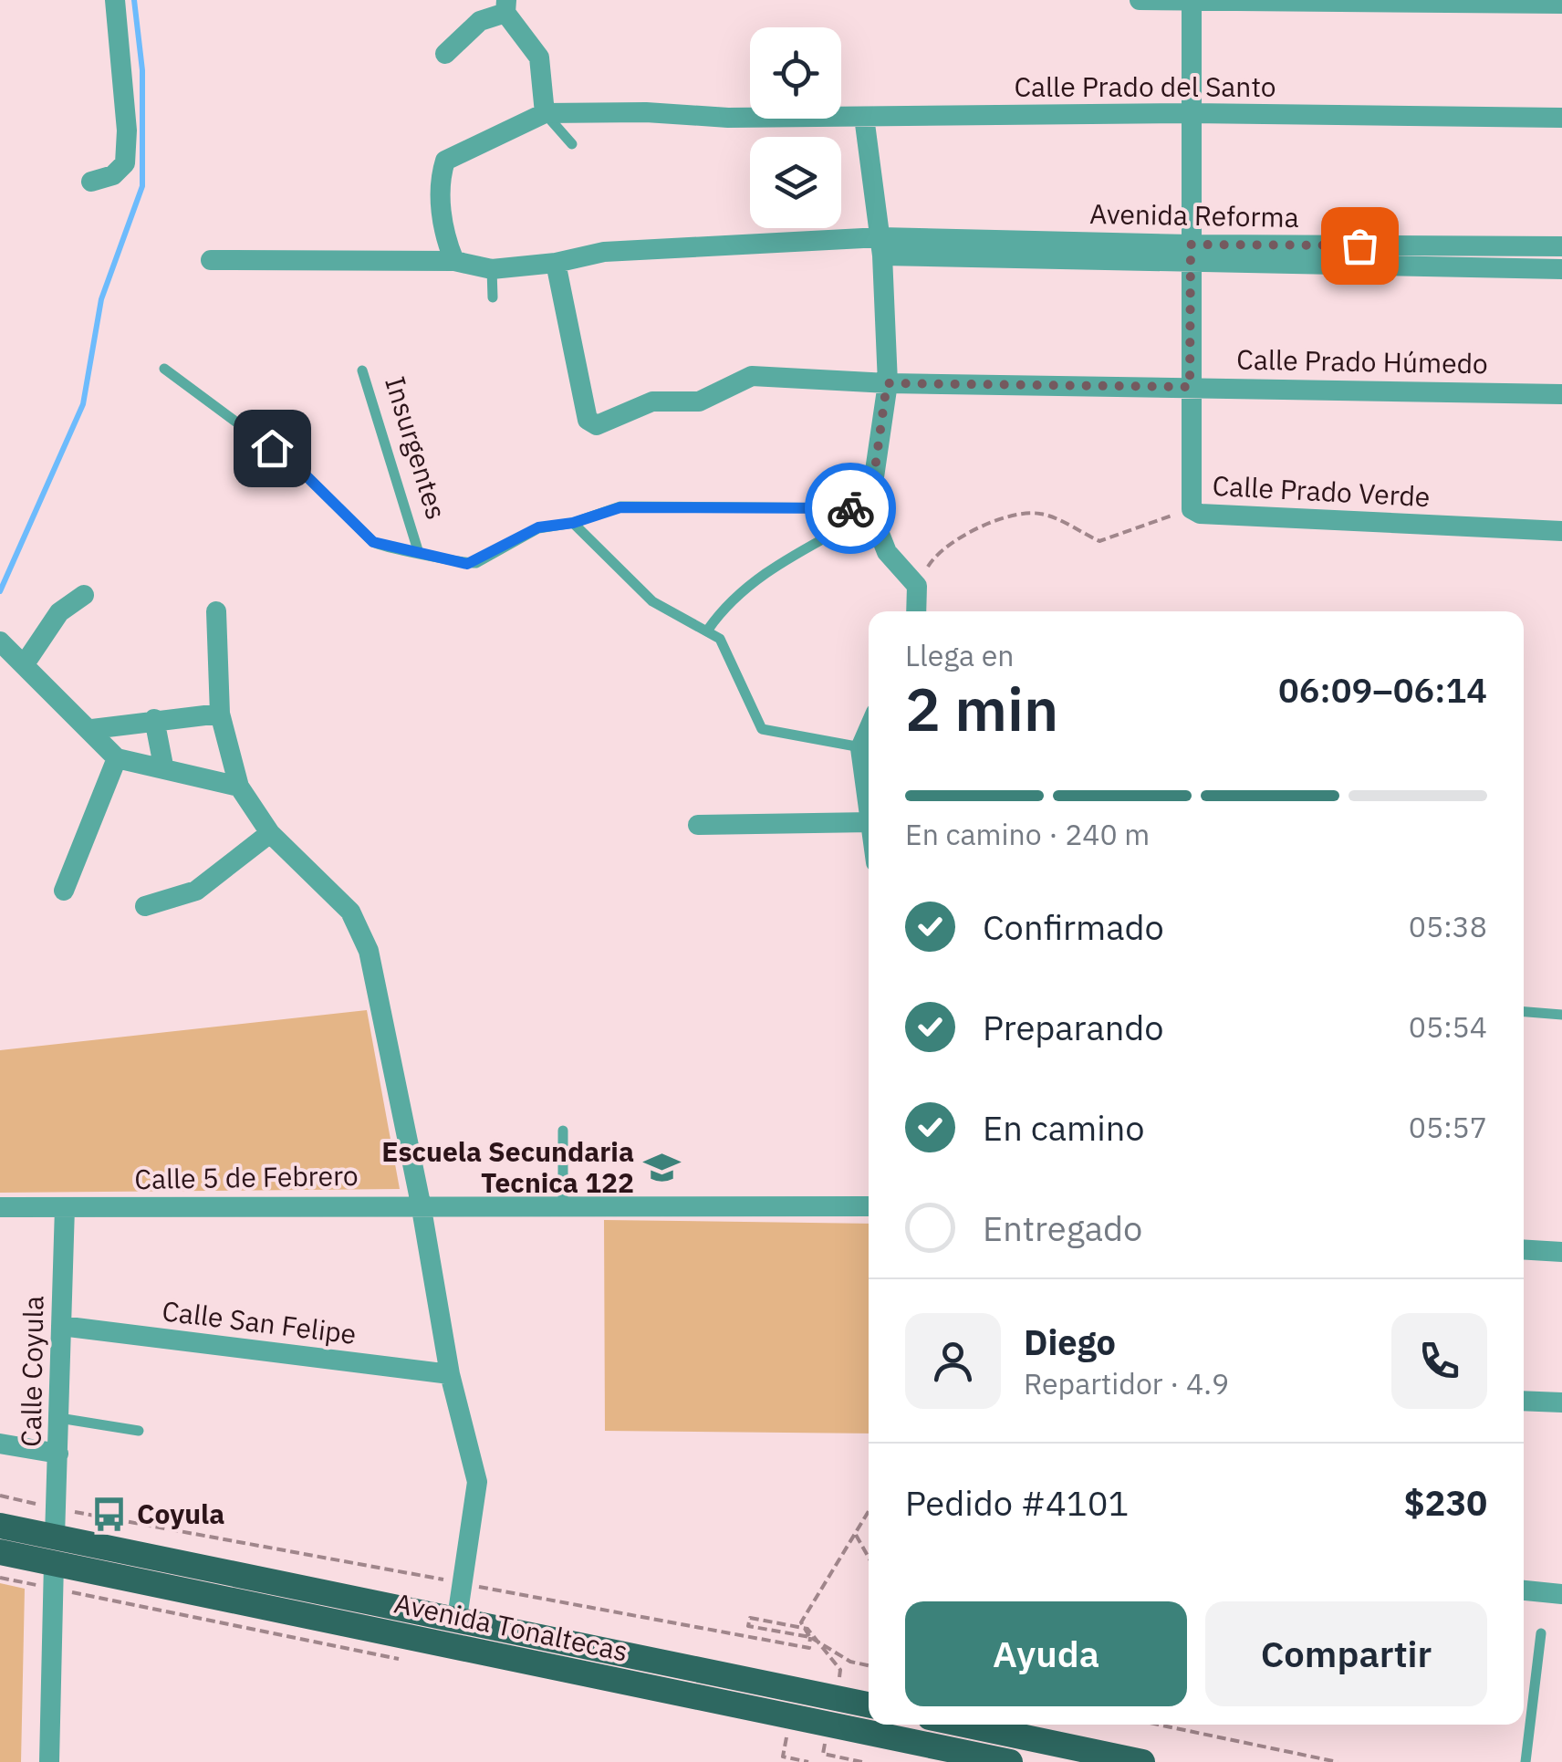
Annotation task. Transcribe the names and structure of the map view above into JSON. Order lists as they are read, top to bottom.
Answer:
{
  "streets": {
    "main road": ["Avenida Tonaltecas"],
    "street": [
      "Calle Prado del Santo",
      "Avenida Reforma",
      "Calle Prado Húmedo",
      "Calle Prado Verde",
      "Calle 5 de Febrero",
      "Calle San Felipe",
      "Calle Coyula"
    ],
    "lane": ["Insurgentes"]
  },
  "crossings": [
    ["Avenida Reforma", "Calle Prado Húmedo"],
    ["Calle 5 de Febrero", "Calle Coyula"],
    ["Calle San Felipe", "Calle Coyula"],
    ["Calle Coyula", "Avenida Tonaltecas"]
  ],
  "places": {
    "school or university": ["Escuela Secundaria Tecnica 122"],
    "bus stop": ["Coyula"]
  },
  "page": {
    "heading": ["2 min", "Llega en", "06:09–06:14"],
    "panel": [
      "Diego",
      "Repartidor · 4.9",
      "Pedido #4101",
      "$230"
    ],
    "bar": "En camino · 240 m",
    "list": [
      ["Confirmado", "05:38"],
      ["Preparando", "05:54"],
      ["En camino", "05:57"],
      "Entregado"
    ],
    "buttons": ["Ayuda", "Compartir"]
  }
}
